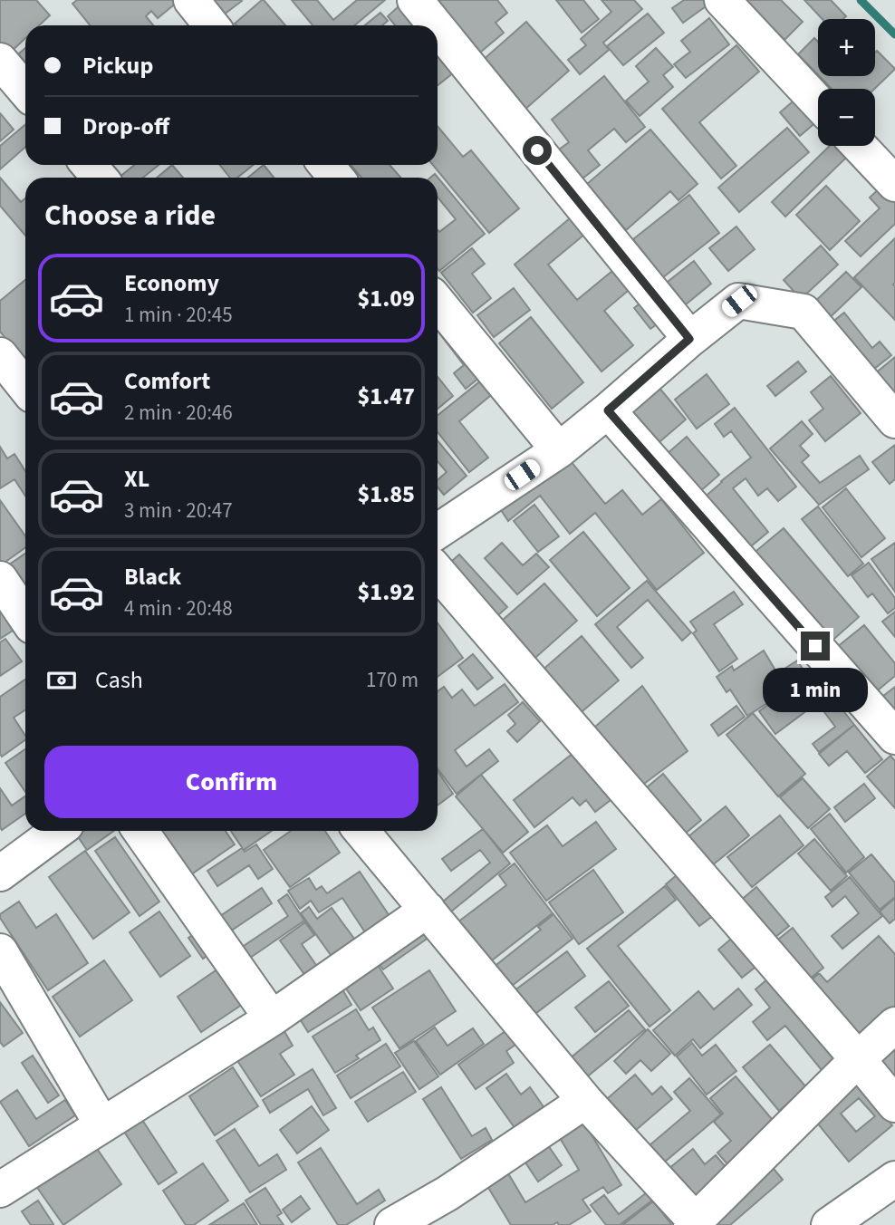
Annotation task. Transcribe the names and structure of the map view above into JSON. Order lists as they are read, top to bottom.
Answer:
{
  "page": {
    "map_buttons": ["+", "−"],
    "banner": ["Pickup", "Drop-off"],
    "heading": "Choose a ride",
    "list": [
      {
        "name": "Economy",
        "note": "1 min · 20:45",
        "value": "$1.09"
      },
      {
        "name": "Comfort",
        "note": "2 min · 20:46",
        "value": "$1.47"
      },
      {
        "name": "XL",
        "note": "3 min · 20:47",
        "value": "$1.85"
      },
      {
        "name": "Black",
        "note": "4 min · 20:48",
        "value": "$1.92"
      }
    ],
    "pay": ["Cash", "170 m"],
    "bubble": "1 min",
    "buttons": "Confirm"
  }
}
